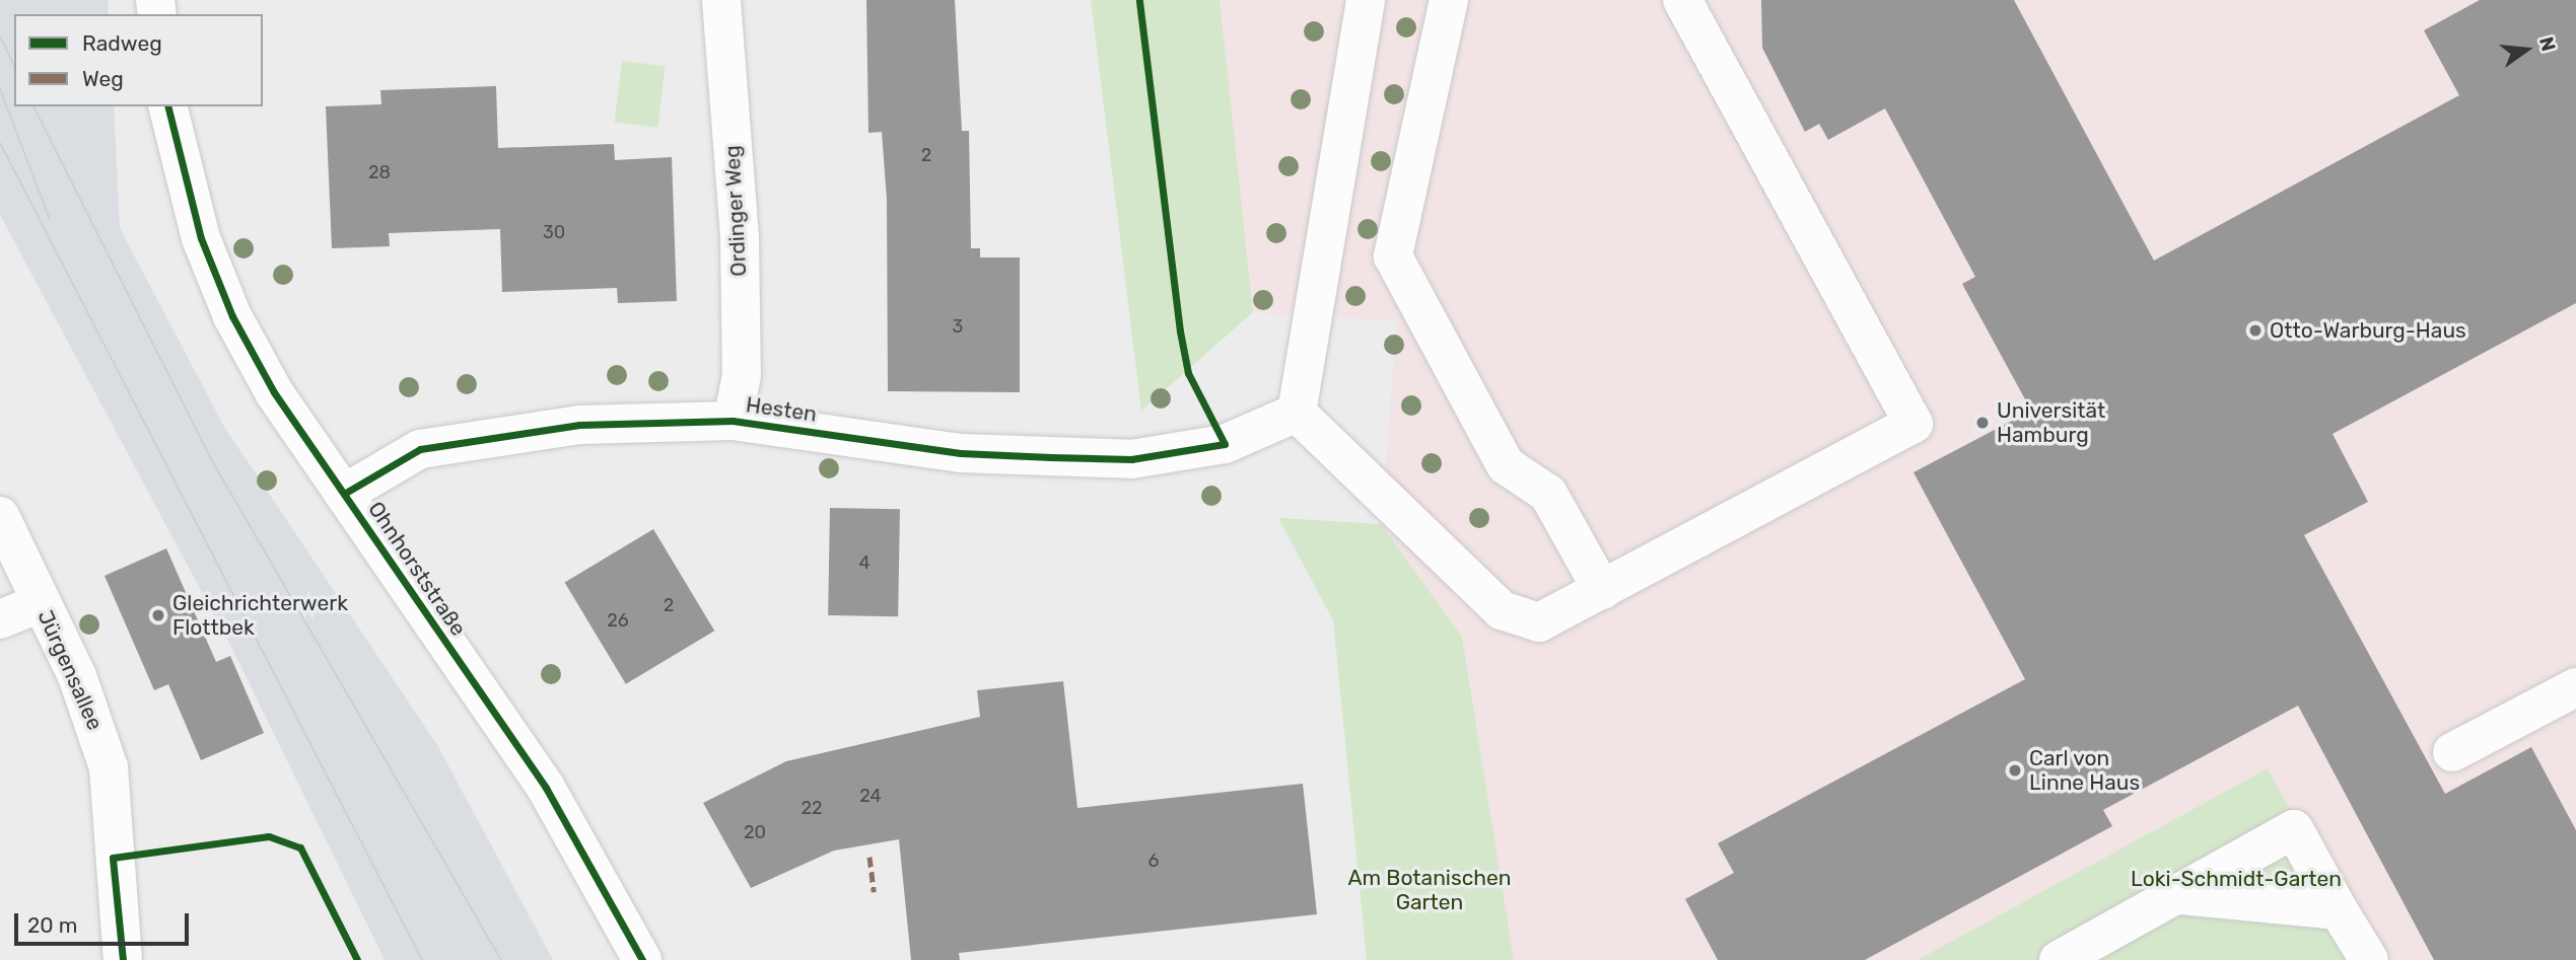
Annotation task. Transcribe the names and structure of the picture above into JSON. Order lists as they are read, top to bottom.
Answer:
{
  "streets": {
    "street": [
      "Ordinger Weg",
      "Hesten",
      "Ohnhorststraße",
      "Jürgensallee"
    ]
  },
  "crossings": [
    ["Ordinger Weg", "Hesten"],
    ["Hesten", "Ohnhorststraße"]
  ],
  "parks": ["Am Botanischen Garten", "Loki-Schmidt-Garten"],
  "places": [
    "Otto-Warburg-Haus",
    "Universität Hamburg",
    "Gleichrichterwerk Flottbek",
    "Carl von Linne Haus"
  ],
  "house_numbers": [
    "2",
    "28",
    "30",
    "3",
    "4",
    "2",
    "26",
    "24",
    "22",
    "20",
    "6"
  ],
  "legend": ["Radweg", "Weg"],
  "scale_bar": "20 m",
  "north": "right"
}
